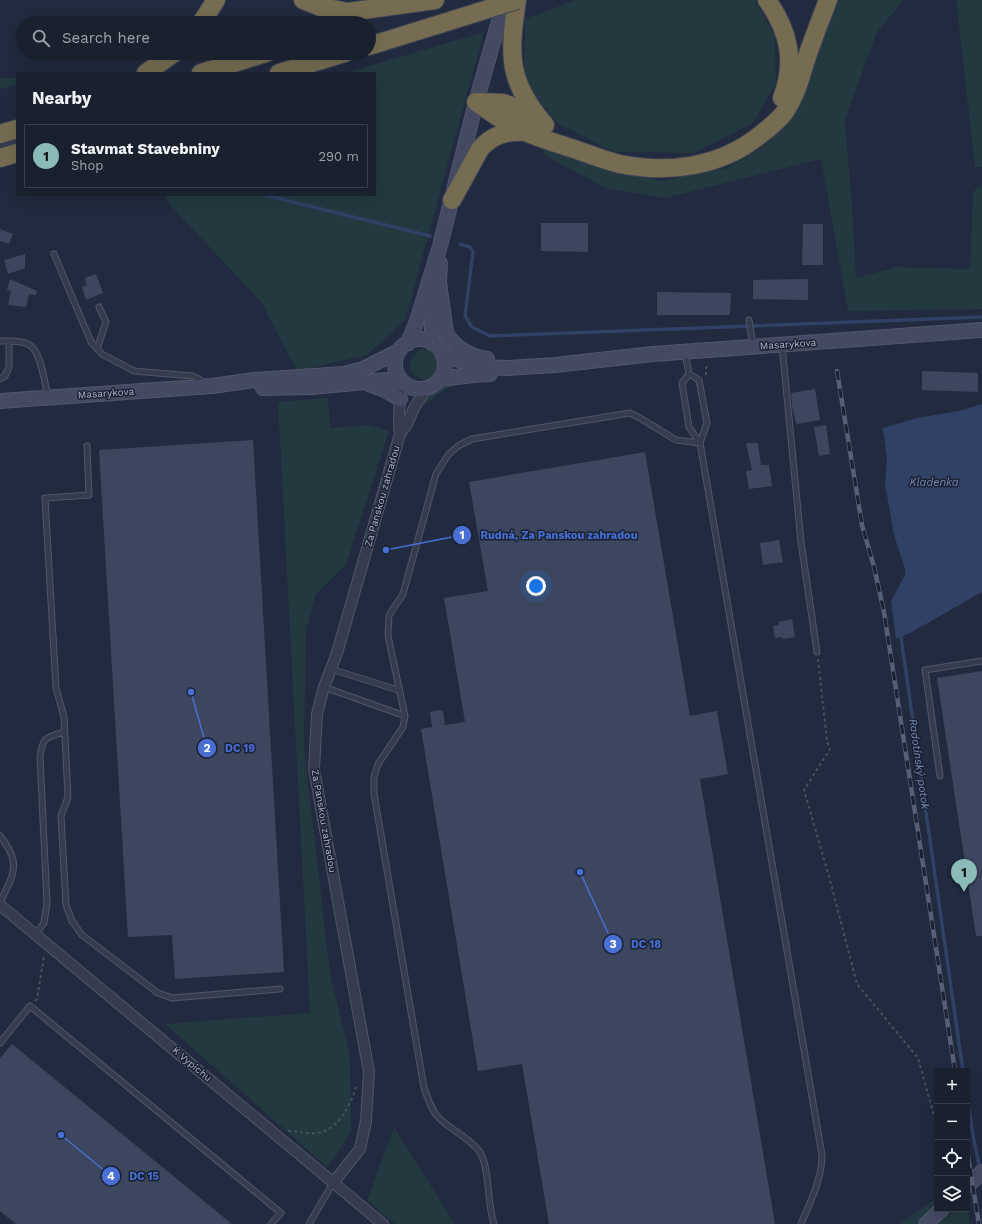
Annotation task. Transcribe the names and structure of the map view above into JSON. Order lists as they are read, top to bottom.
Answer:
{
  "streets": {
    "main road": ["Masarykova"],
    "street": ["Za Panskou zahradou", "K Vypichu"]
  },
  "crossings": [
    ["Masarykova", "Za Panskou zahradou"],
    ["Za Panskou zahradou", "K Vypichu"]
  ],
  "water": ["Kladenka", "Radotínský potok"],
  "places": [
    "Rudná, Za Panskou zahradou",
    "DC 19",
    "DC 18",
    "DC 15"
  ],
  "page": {
    "search": "Search here",
    "heading": "Nearby",
    "list": [
      {
        "mark": "1",
        "name": "Stavmat Stavebniny",
        "note": "Shop",
        "value": "290 m"
      }
    ],
    "pins": "1",
    "map_buttons": ["+", "−"]
  }
}
